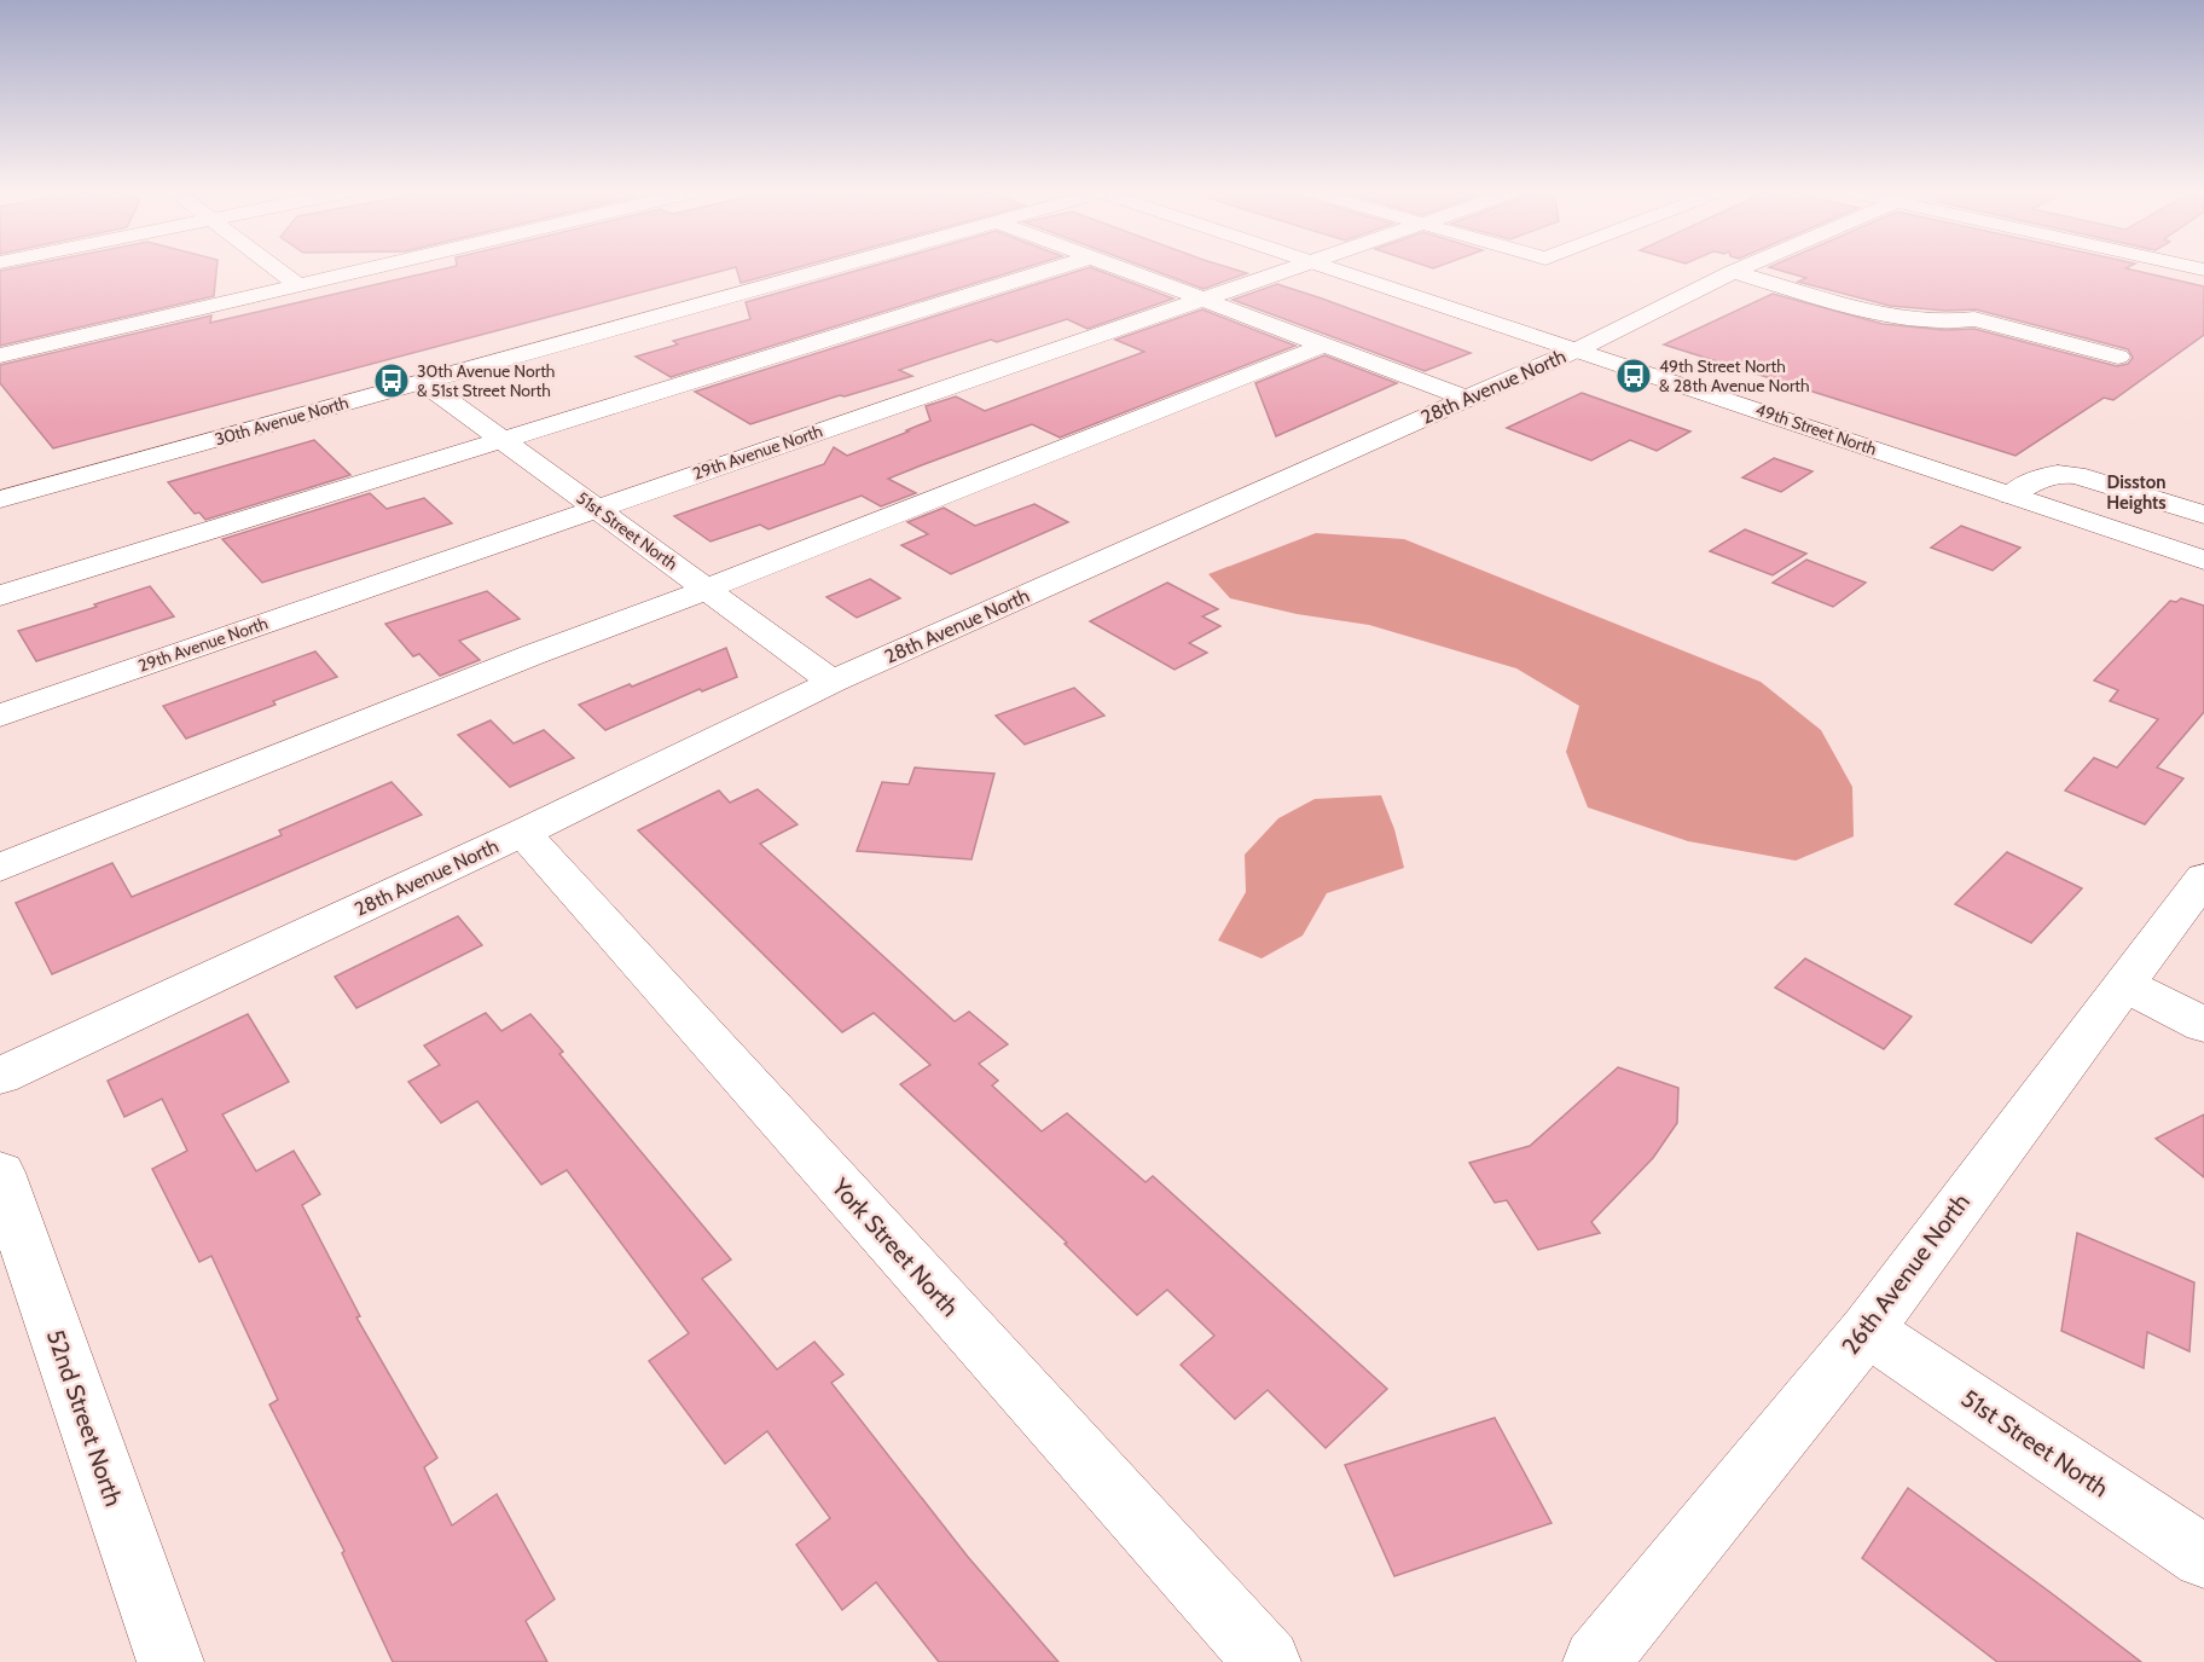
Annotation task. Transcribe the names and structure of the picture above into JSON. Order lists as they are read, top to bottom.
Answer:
{
  "streets": {
    "street": [
      "28th Avenue North",
      "30th Avenue North",
      "49th Street North",
      "29th Avenue North",
      "51st Street North",
      "York Street North",
      "26th Avenue North",
      "52nd Street North"
    ]
  },
  "crossings": [
    ["28th Avenue North", "49th Street North"],
    ["28th Avenue North", "51st Street North"],
    ["28th Avenue North", "York Street North"],
    ["30th Avenue North", "51st Street North"],
    ["29th Avenue North", "51st Street North"],
    ["51st Street North", "26th Avenue North"]
  ],
  "districts": ["Disston Heights"],
  "places": {
    "bus stop": ["49th Street North & 28th Avenue North", "30th Avenue North & 51st Street North"]
  }
}
